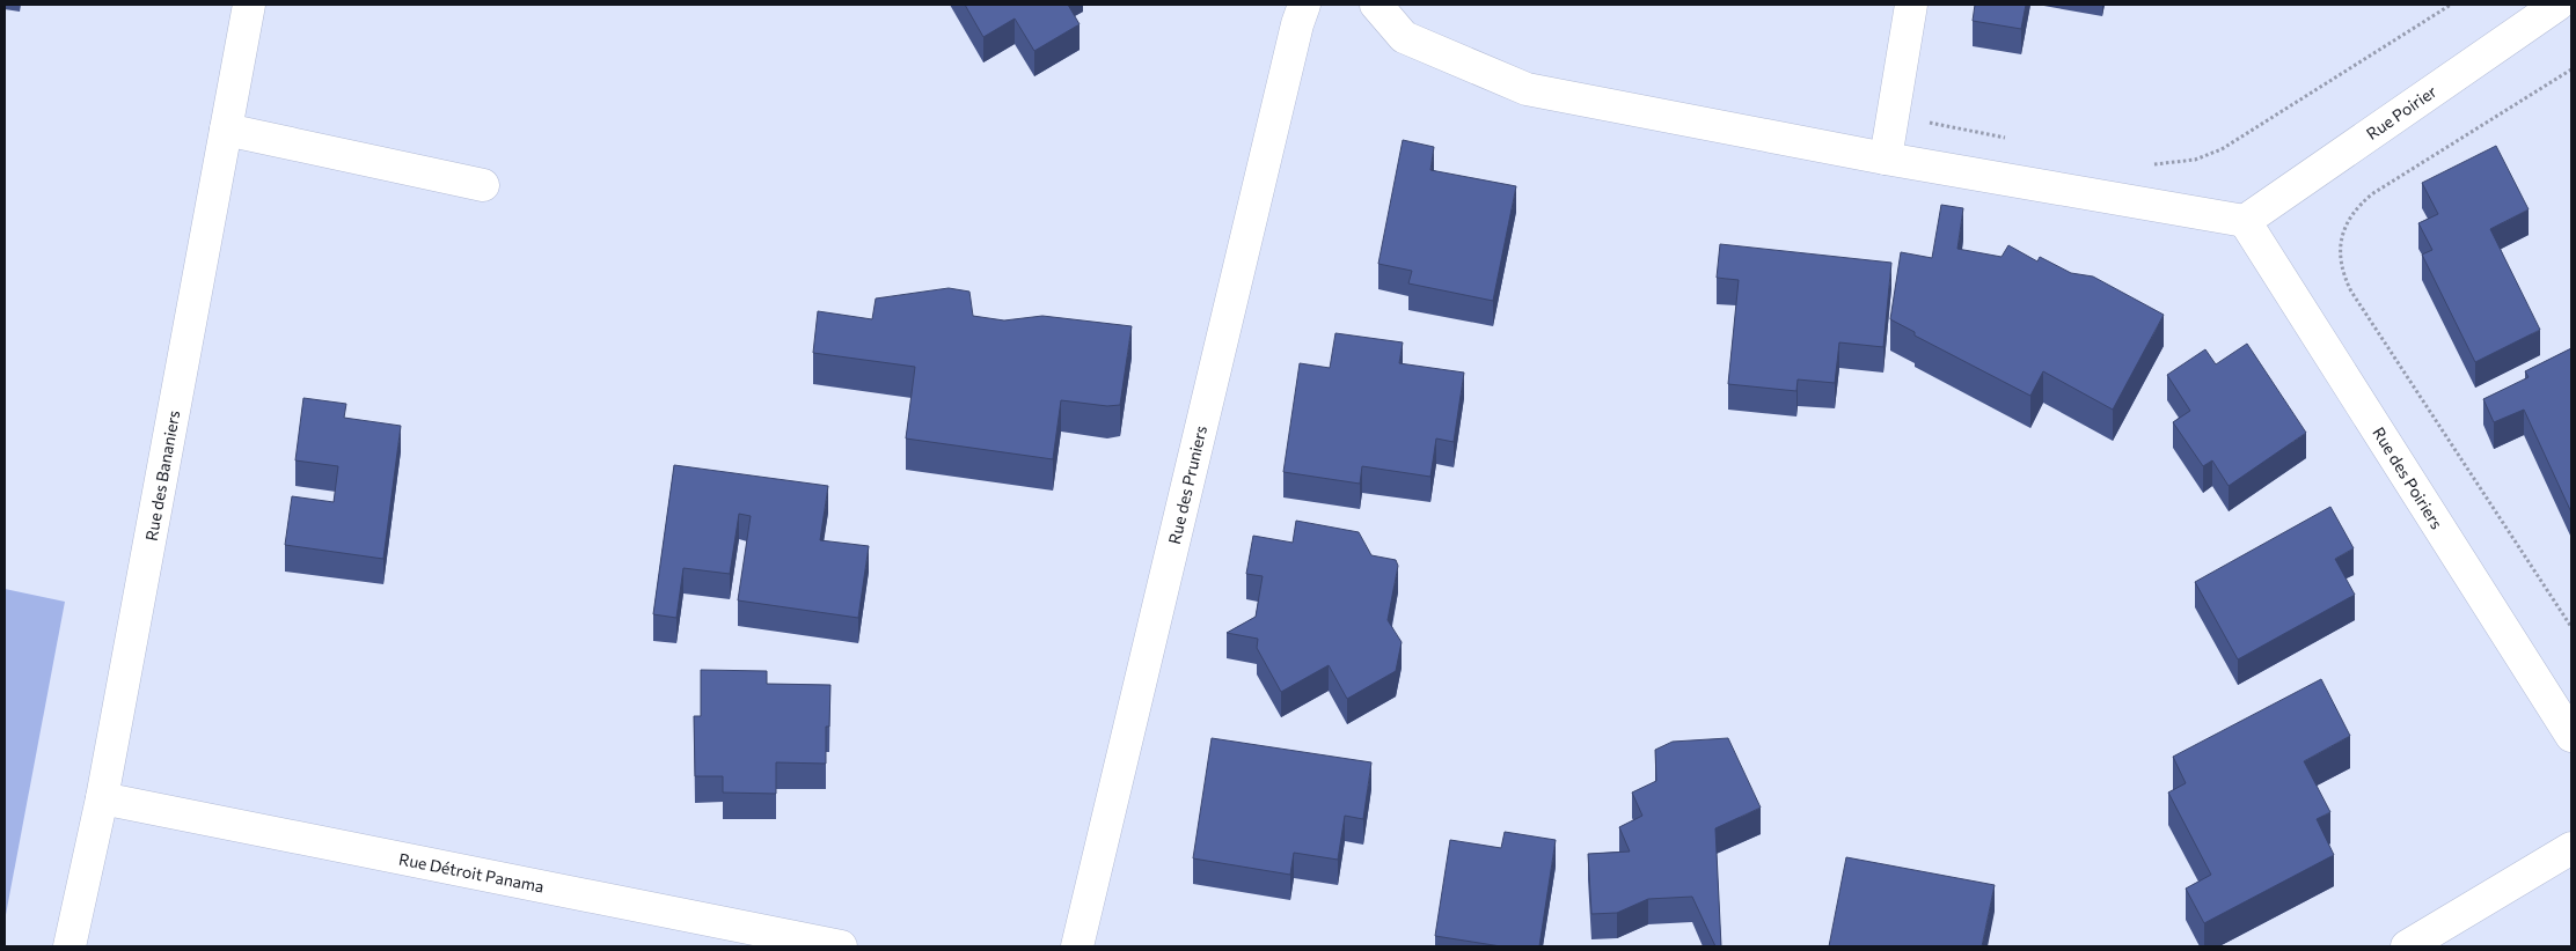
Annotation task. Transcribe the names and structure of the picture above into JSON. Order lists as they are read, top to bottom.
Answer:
{
  "streets": {
    "street": [
      "Rue Poirier",
      "Rue des Bananiers",
      "Rue des Poiriers",
      "Rue des Pruniers",
      "Rue Détroit Panama"
    ]
  },
  "crossings": [
    ["Rue Poirier", "Rue des Poiriers"],
    ["Rue des Bananiers", "Rue Détroit Panama"]
  ]
}
